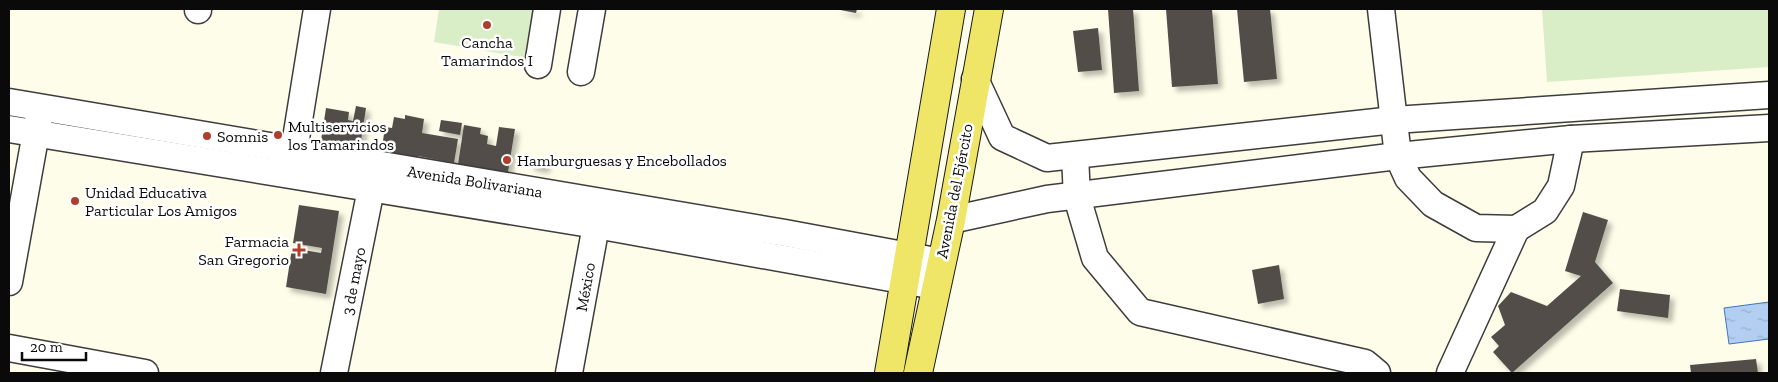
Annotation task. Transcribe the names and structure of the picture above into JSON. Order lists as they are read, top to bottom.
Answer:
{
  "streets": {
    "main road": ["Avenida del Ejército"],
    "street": ["Avenida Bolivariana", "3 de mayo", "México"]
  },
  "crossings": [
    ["Avenida Bolivariana", "Avenida del Ejército"],
    ["Avenida Bolivariana", "3 de mayo"],
    ["Avenida Bolivariana", "México"]
  ],
  "places": {
    "other": [
      "Cancha Tamarindos I",
      "Multiservicios los Tamarindos",
      "Somnis",
      "Hamburguesas y Encebollados",
      "Unidad Educativa Particular Los Amigos"
    ],
    "health": ["Farmacia San Gregorio"]
  },
  "scale_bar": "20 m"
}
